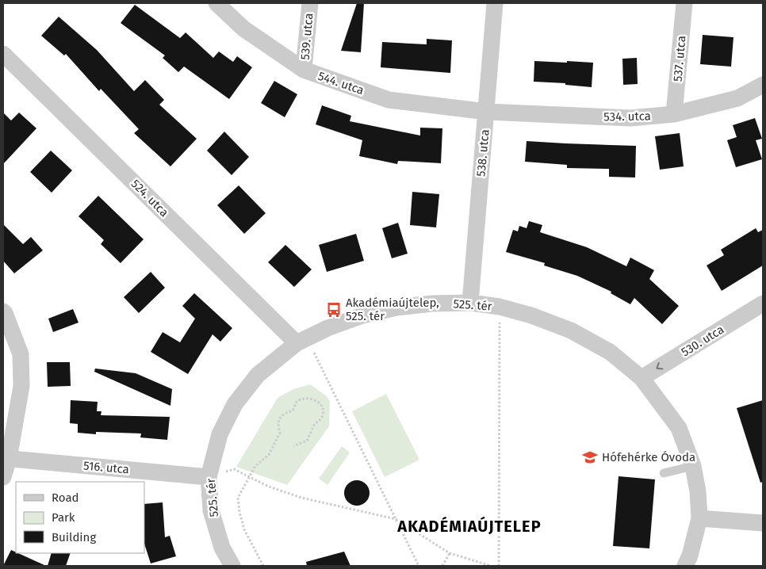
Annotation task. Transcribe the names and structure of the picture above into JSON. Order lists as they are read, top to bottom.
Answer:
{
  "streets": {
    "street": [
      "539. utca",
      "537. utca",
      "544. utca",
      "534. utca",
      "538. utca",
      "524. utca",
      "525. tér",
      "530. utca",
      "516. utca"
    ]
  },
  "crossings": [
    ["539. utca", "544. utca"],
    ["537. utca", "534. utca"],
    ["544. utca", "534. utca"],
    ["544. utca", "538. utca"],
    ["534. utca", "538. utca"],
    ["538. utca", "525. tér"],
    ["524. utca", "525. tér"],
    ["525. tér", "530. utca"],
    ["525. tér", "516. utca"]
  ],
  "one_way": ["530. utca"],
  "districts": ["AKADÉMIAÚJTELEP"],
  "places": {
    "bus stop": ["Akadémiaújtelep, 525. tér"],
    "school or university": ["Hófehérke Óvoda"]
  },
  "legend": ["Road", "Park", "Building"]
}
